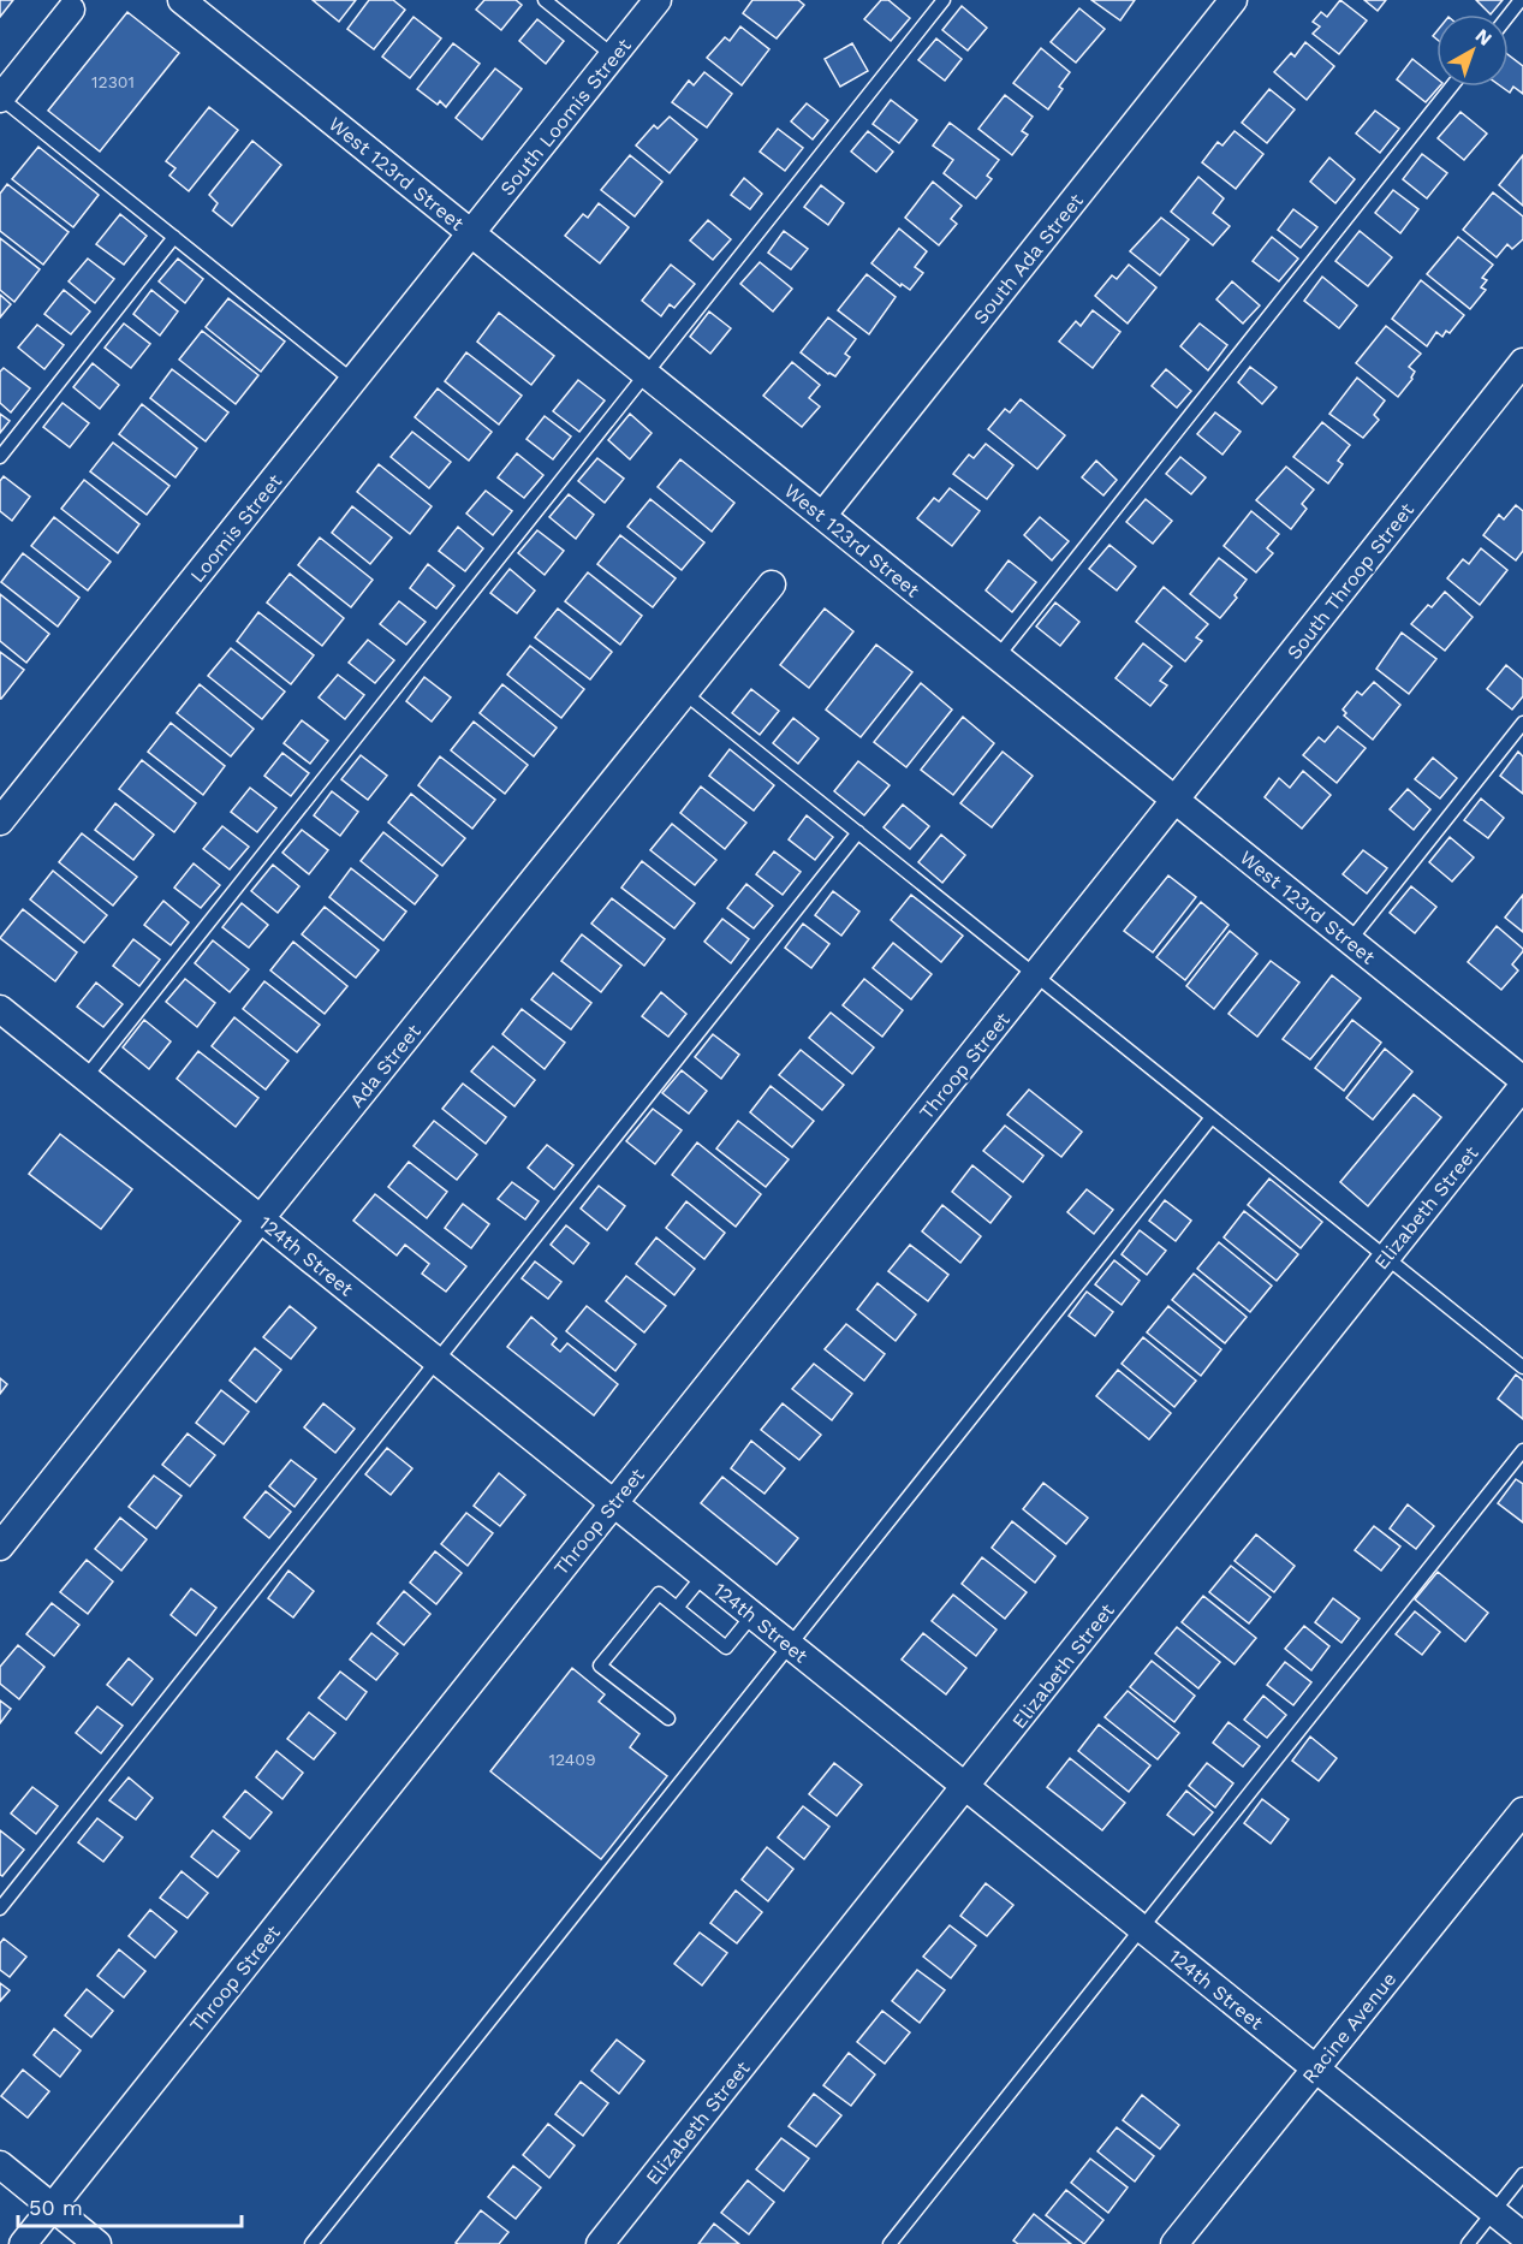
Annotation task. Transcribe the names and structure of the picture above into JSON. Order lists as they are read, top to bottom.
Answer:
{
  "streets": {
    "street": [
      "South Loomis Street",
      "West 123rd Street",
      "South Ada Street",
      "Loomis Street",
      "South Throop Street",
      "Ada Street",
      "Throop Street",
      "Elizabeth Street",
      "124th Street",
      "Racine Avenue"
    ]
  },
  "crossings": [
    ["South Loomis Street", "West 123rd Street"],
    ["South Loomis Street", "Loomis Street"],
    ["West 123rd Street", "South Ada Street"],
    ["West 123rd Street", "Loomis Street"],
    ["West 123rd Street", "South Throop Street"],
    ["West 123rd Street", "Throop Street"],
    ["South Throop Street", "Throop Street"],
    ["Ada Street", "124th Street"],
    ["Throop Street", "124th Street"],
    ["Elizabeth Street", "124th Street"],
    ["124th Street", "Racine Avenue"]
  ],
  "house_numbers": ["12301", "12409"],
  "scale_bar": "50 m",
  "north": "top right"
}
